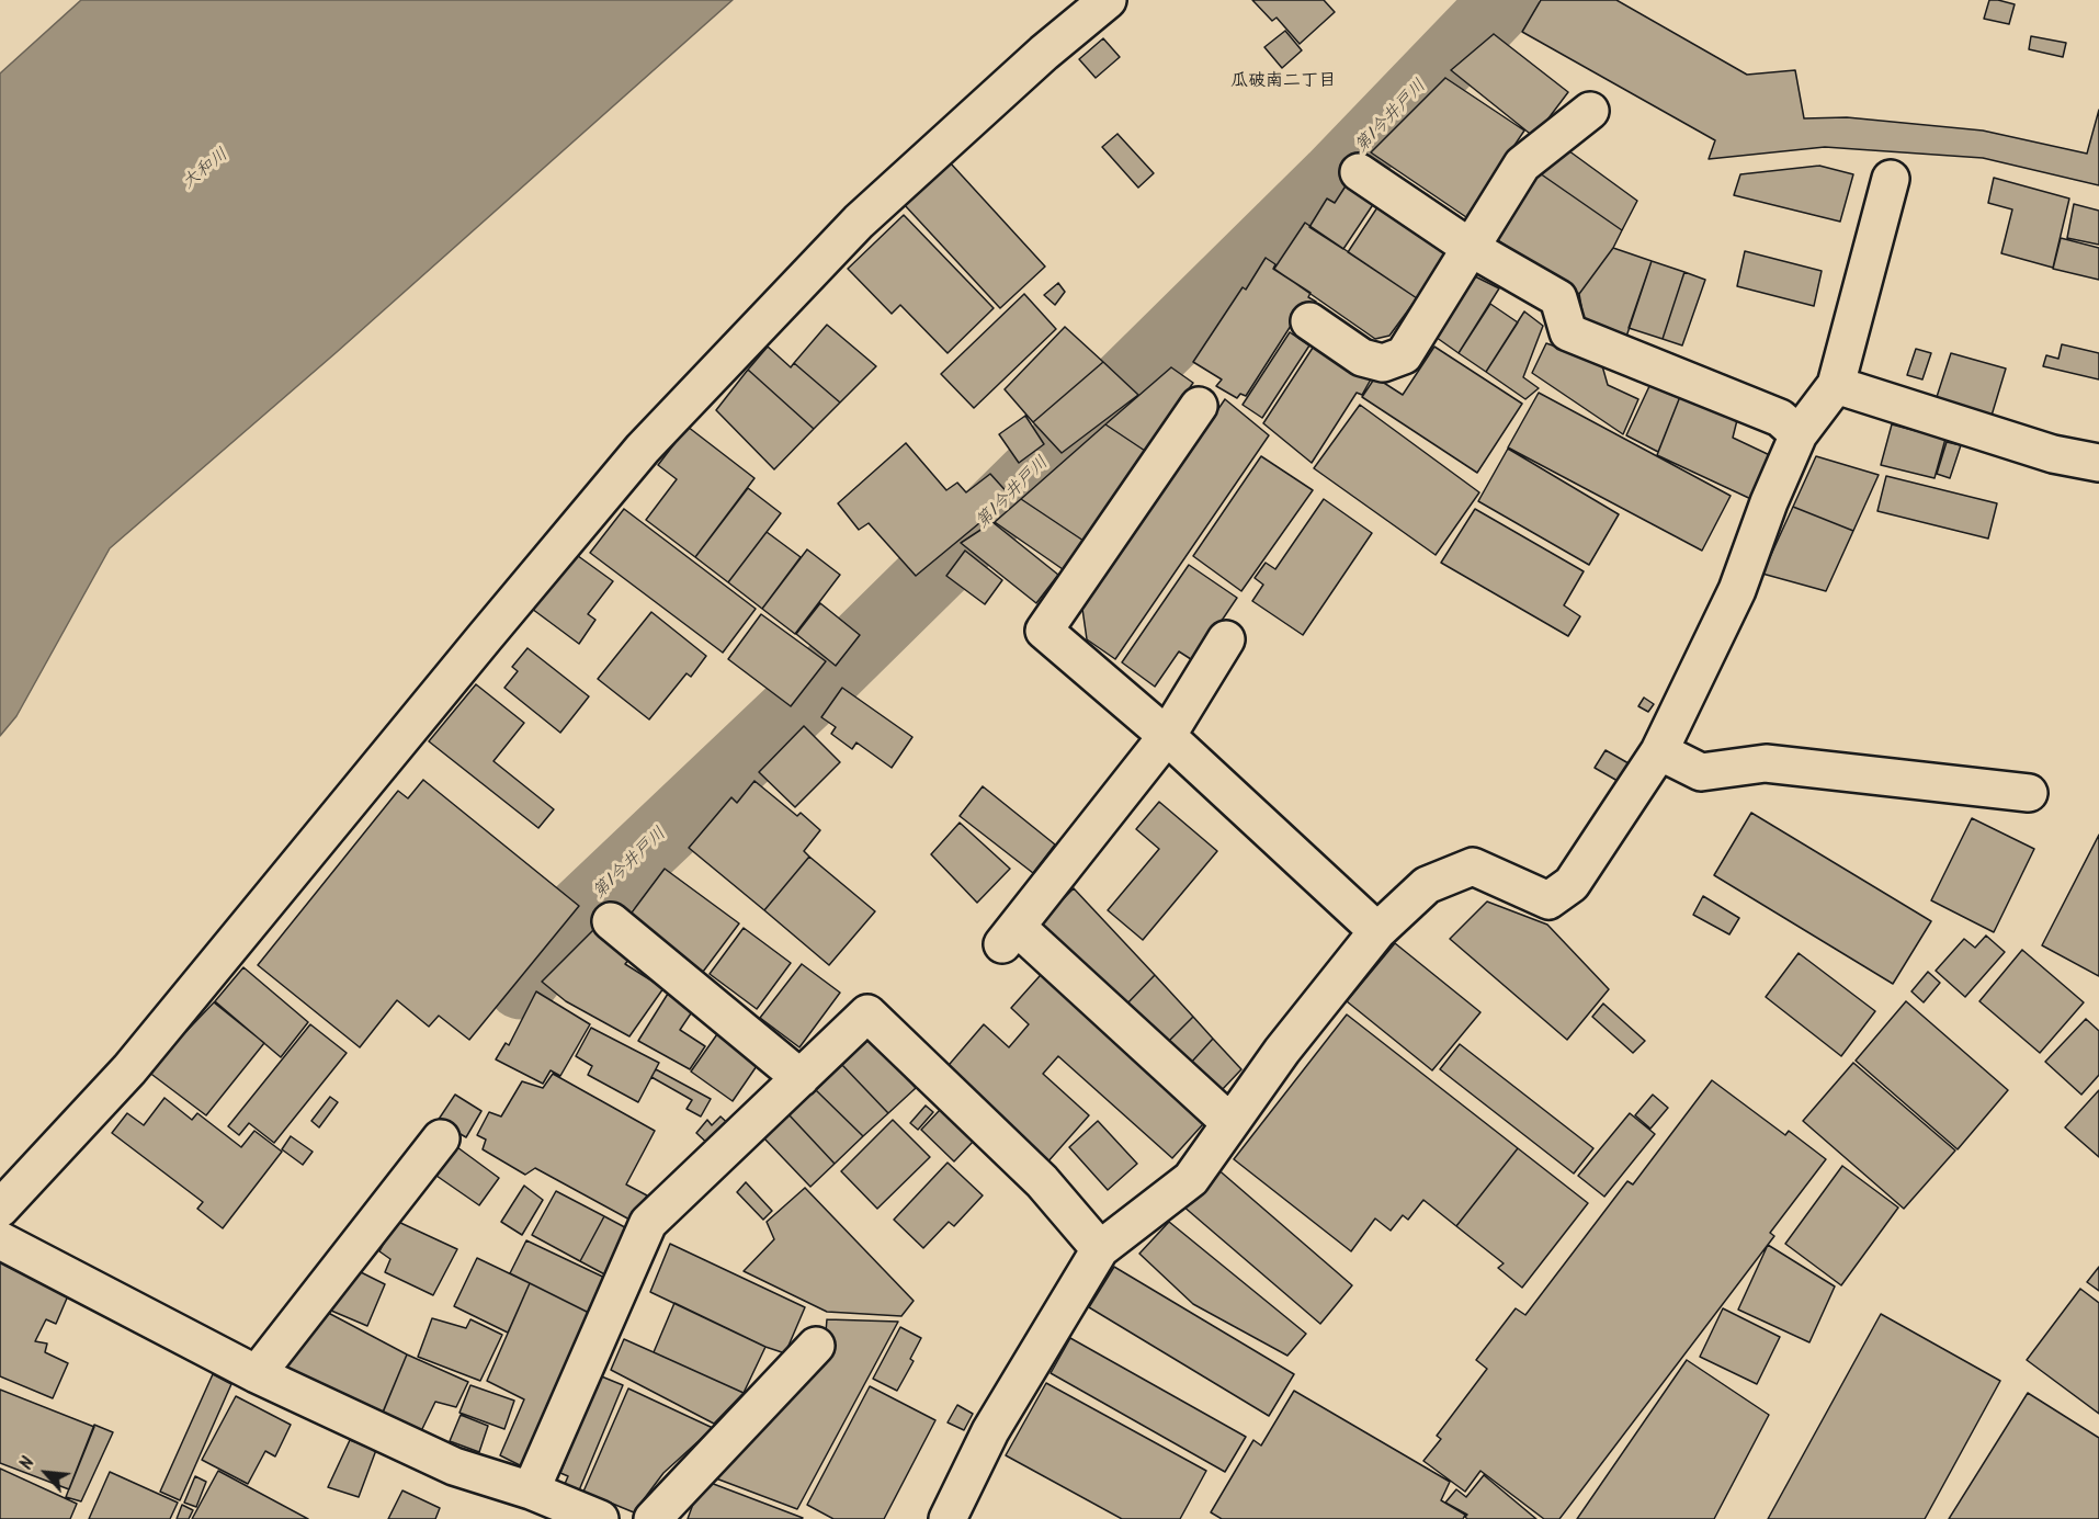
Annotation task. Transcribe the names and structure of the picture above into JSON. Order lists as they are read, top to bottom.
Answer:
{
  "districts": ["瓜破南二丁目"],
  "water": ["第1今井戸川", "大和川"],
  "north": "top left"
}
